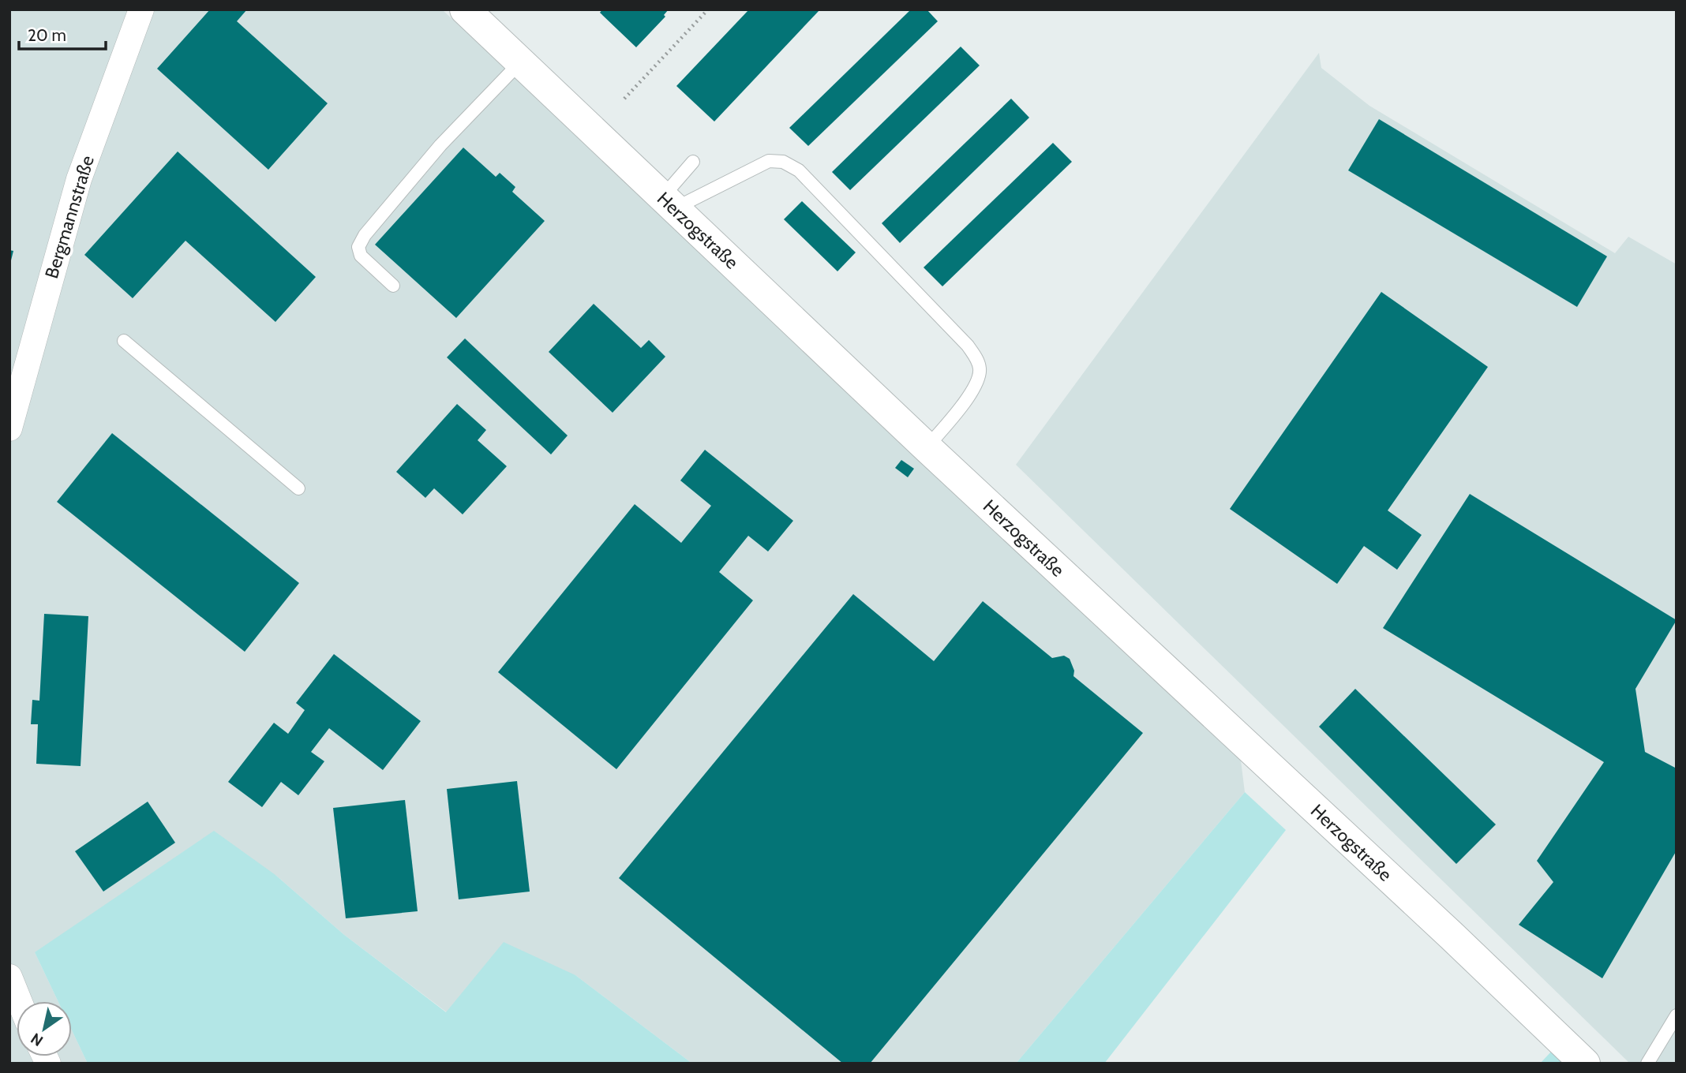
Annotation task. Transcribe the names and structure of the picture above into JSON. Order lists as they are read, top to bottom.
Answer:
{
  "streets": {
    "street": ["Bergmannstraße", "Herzogstraße"]
  },
  "scale_bar": "20 m",
  "north": "bottom left"
}
